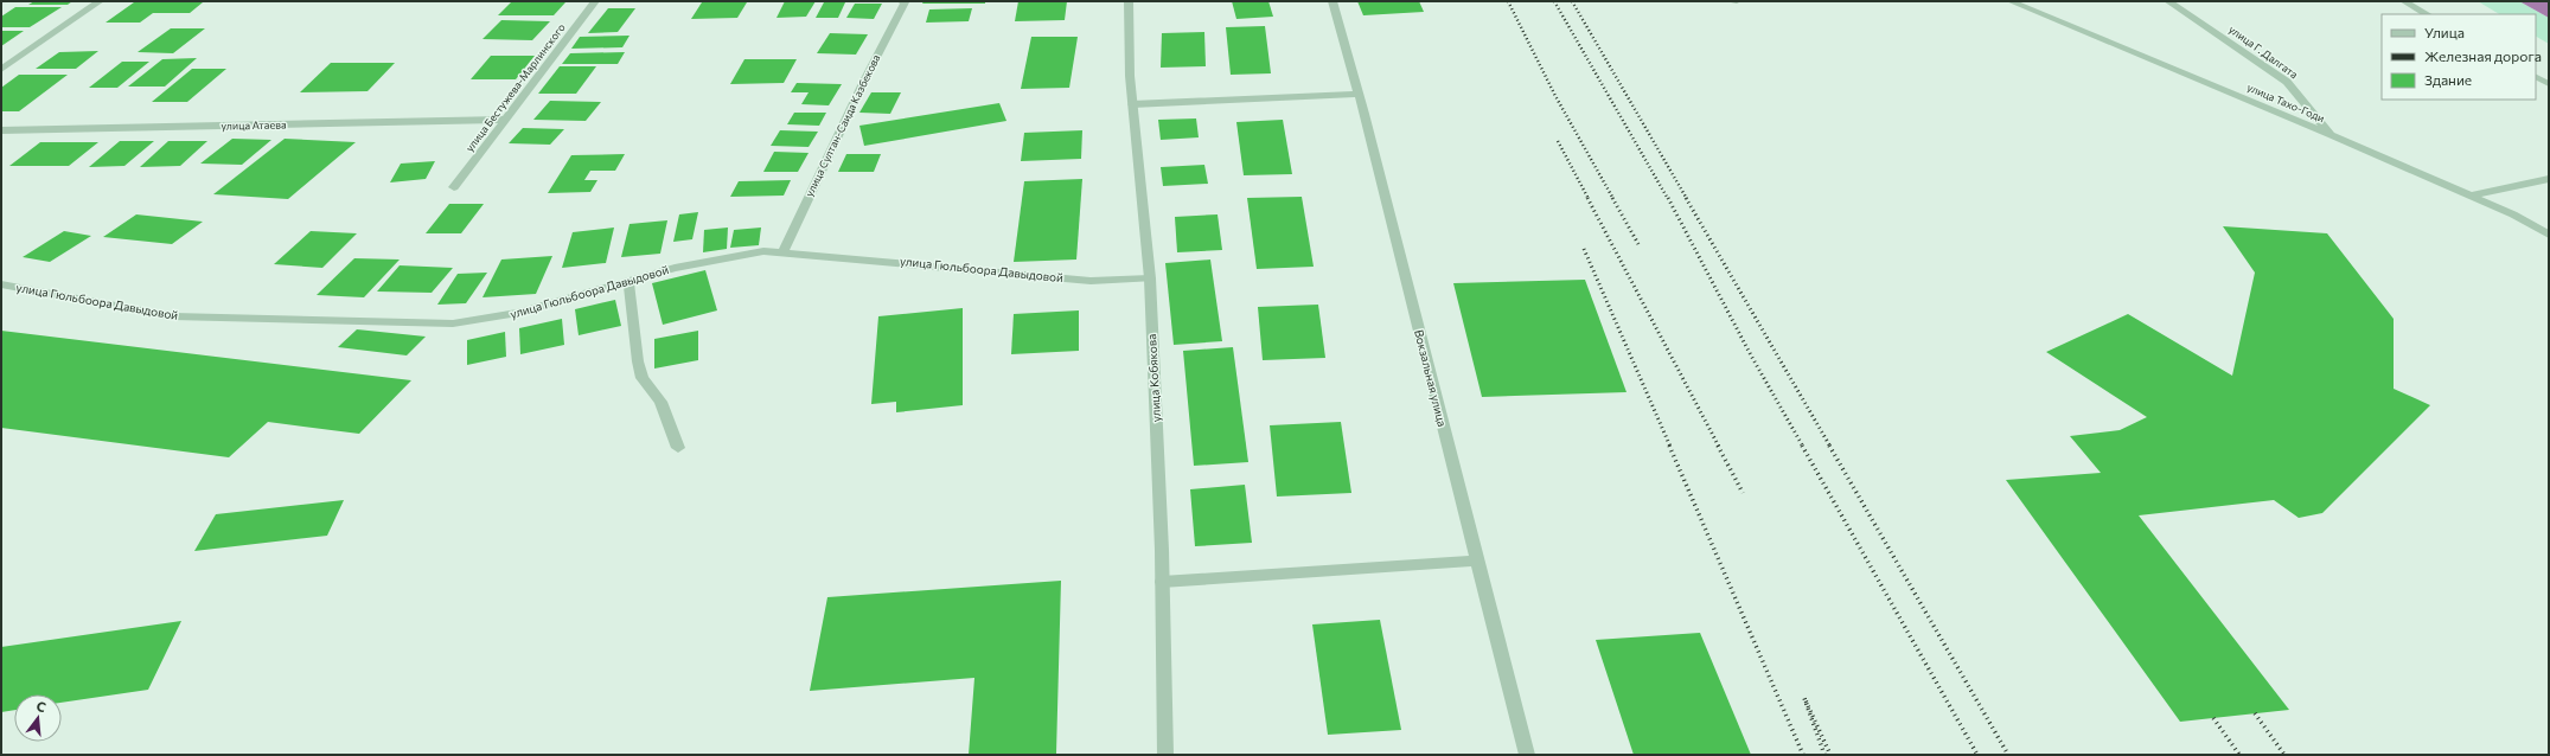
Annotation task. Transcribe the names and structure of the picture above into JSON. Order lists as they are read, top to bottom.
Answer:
{
  "streets": {
    "street": [
      "улица Г. Далгата",
      "улица Бестужева-Марлинского",
      "улица Тахо-Годи",
      "улица Атаева",
      "улица Султан-Саида Казбекова",
      "улица Гюльбоора Давыдовой",
      "улица Кобякова",
      "Вокзальная улица"
    ]
  },
  "crossings": [
    ["улица Г. Далгата", "улица Тахо-Годи"],
    ["улица Бестужева-Марлинского", "улица Атаева"],
    ["улица Султан-Саида Казбекова", "улица Гюльбоора Давыдовой"],
    ["улица Гюльбоора Давыдовой", "улица Кобякова"]
  ],
  "legend": ["Улица", "Железная дорога", "Здание"],
  "north": "top"
}
